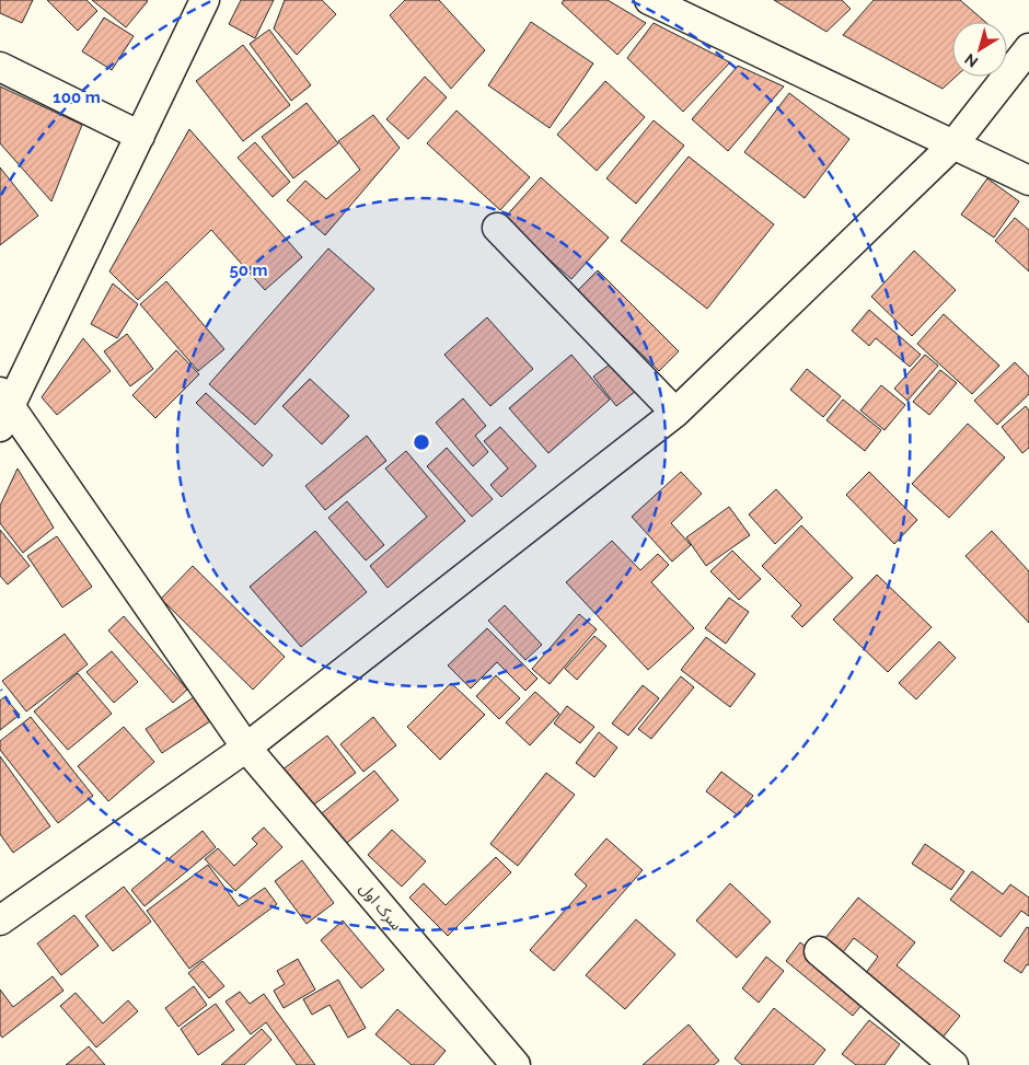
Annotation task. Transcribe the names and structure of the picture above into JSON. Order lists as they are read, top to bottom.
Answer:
{
  "streets": {
    "street": ["سرک اول"]
  },
  "north": "bottom left",
  "rings": ["100 m", "50 m"]
}
